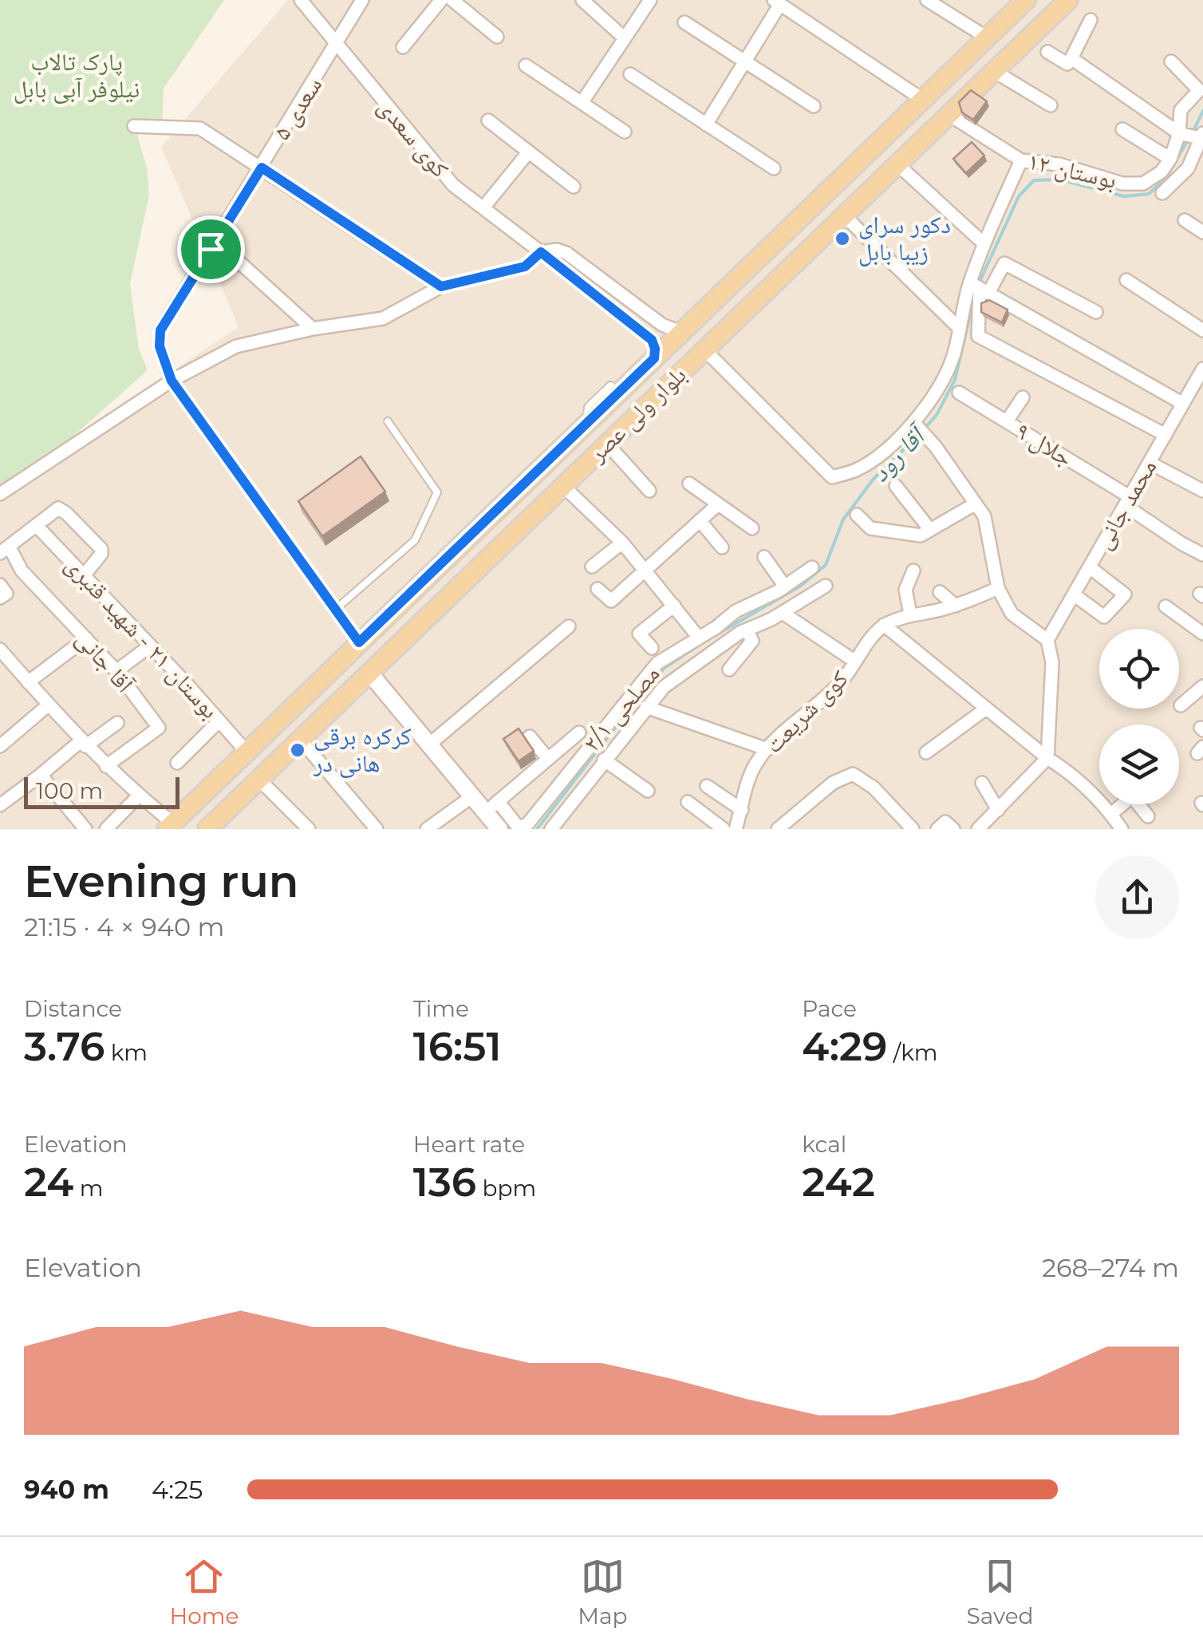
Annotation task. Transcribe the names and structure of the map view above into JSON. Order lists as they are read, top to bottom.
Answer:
{
  "streets": {
    "main road": ["بلوار ولی عصر"],
    "street": [
      "سعدی ۵",
      "کوی سعدی",
      "بوستان ۱۲",
      "جلال ۹",
      "محمد جانی",
      "بوستان ۲۱ - شهید قنبری",
      "آقا جانی",
      "مصلحی ۲/۱",
      "کوی شریعت"
    ]
  },
  "crossings": [
    ["سعدی ۵", "کوی سعدی"],
    ["سعدی ۵", "بلوار ولی عصر"],
    ["کوی سعدی", "بلوار ولی عصر"],
    ["بوستان ۱۲", "بلوار ولی عصر"],
    ["بلوار ولی عصر", "بوستان ۲۱ - شهید قنبری"],
    ["جلال ۹", "محمد جانی"]
  ],
  "water": ["آقا رود"],
  "parks": ["پارک تالاب نیلوفر آبی بابل"],
  "places": ["دکور سرای زیبا بابل", "کرکره برقی هانی در"],
  "scale_bar": "100 m",
  "page": {
    "scale": "100 m",
    "heading": ["Evening run", "21:15 · 4 × 940 m"],
    "stats": [
      ["Distance", "3.76 km"],
      ["Time", "16:51"],
      ["Pace", "4:29 /km"],
      ["Elevation", "24 m"],
      ["Heart rate", "136 bpm"],
      ["kcal", "242"]
    ],
    "chart": ["Elevation", "268–274 m"],
    "list": [
      {
        "name": "940 m",
        "note": "4:25"
      }
    ],
    "tabs": ["Home", "Map", "Saved"]
  }
}
